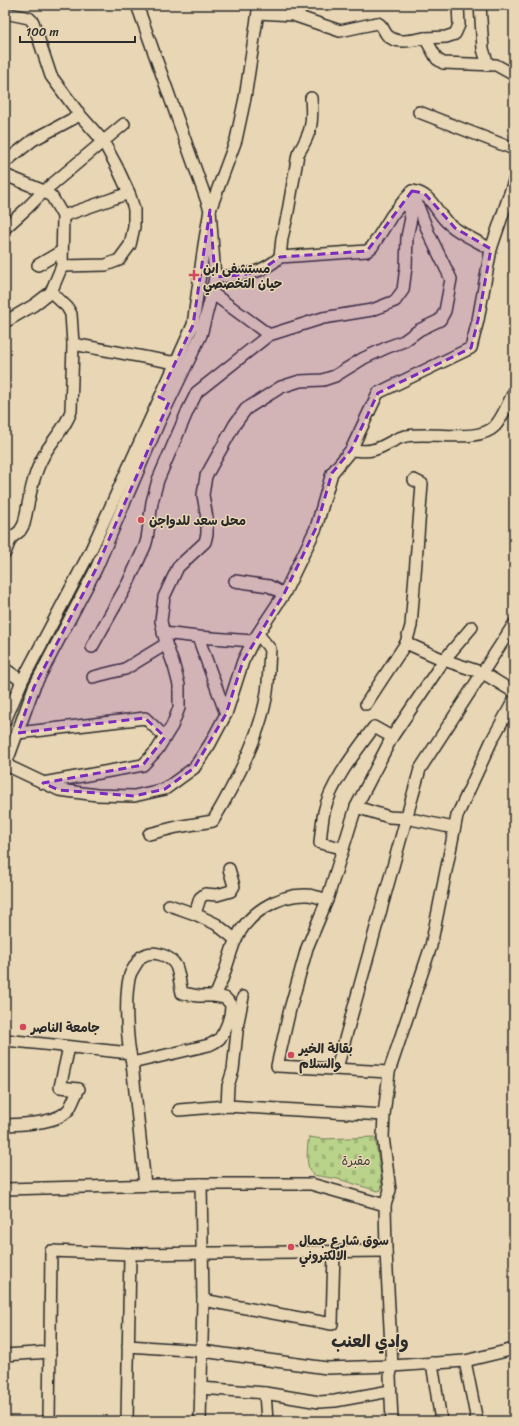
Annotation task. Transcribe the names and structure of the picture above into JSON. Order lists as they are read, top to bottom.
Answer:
{
  "districts": ["وادي العنب"],
  "parks": ["مقبرة"],
  "places": {
    "health": ["مستشفى ابن حيان التخصصي"],
    "other": [
      "محل سعد للدواجن",
      "جامعة الناصر",
      "بقالة الخير والسلام",
      "سوق شارع جمال الالكتروني"
    ]
  },
  "scale_bar": "100 m"
}
